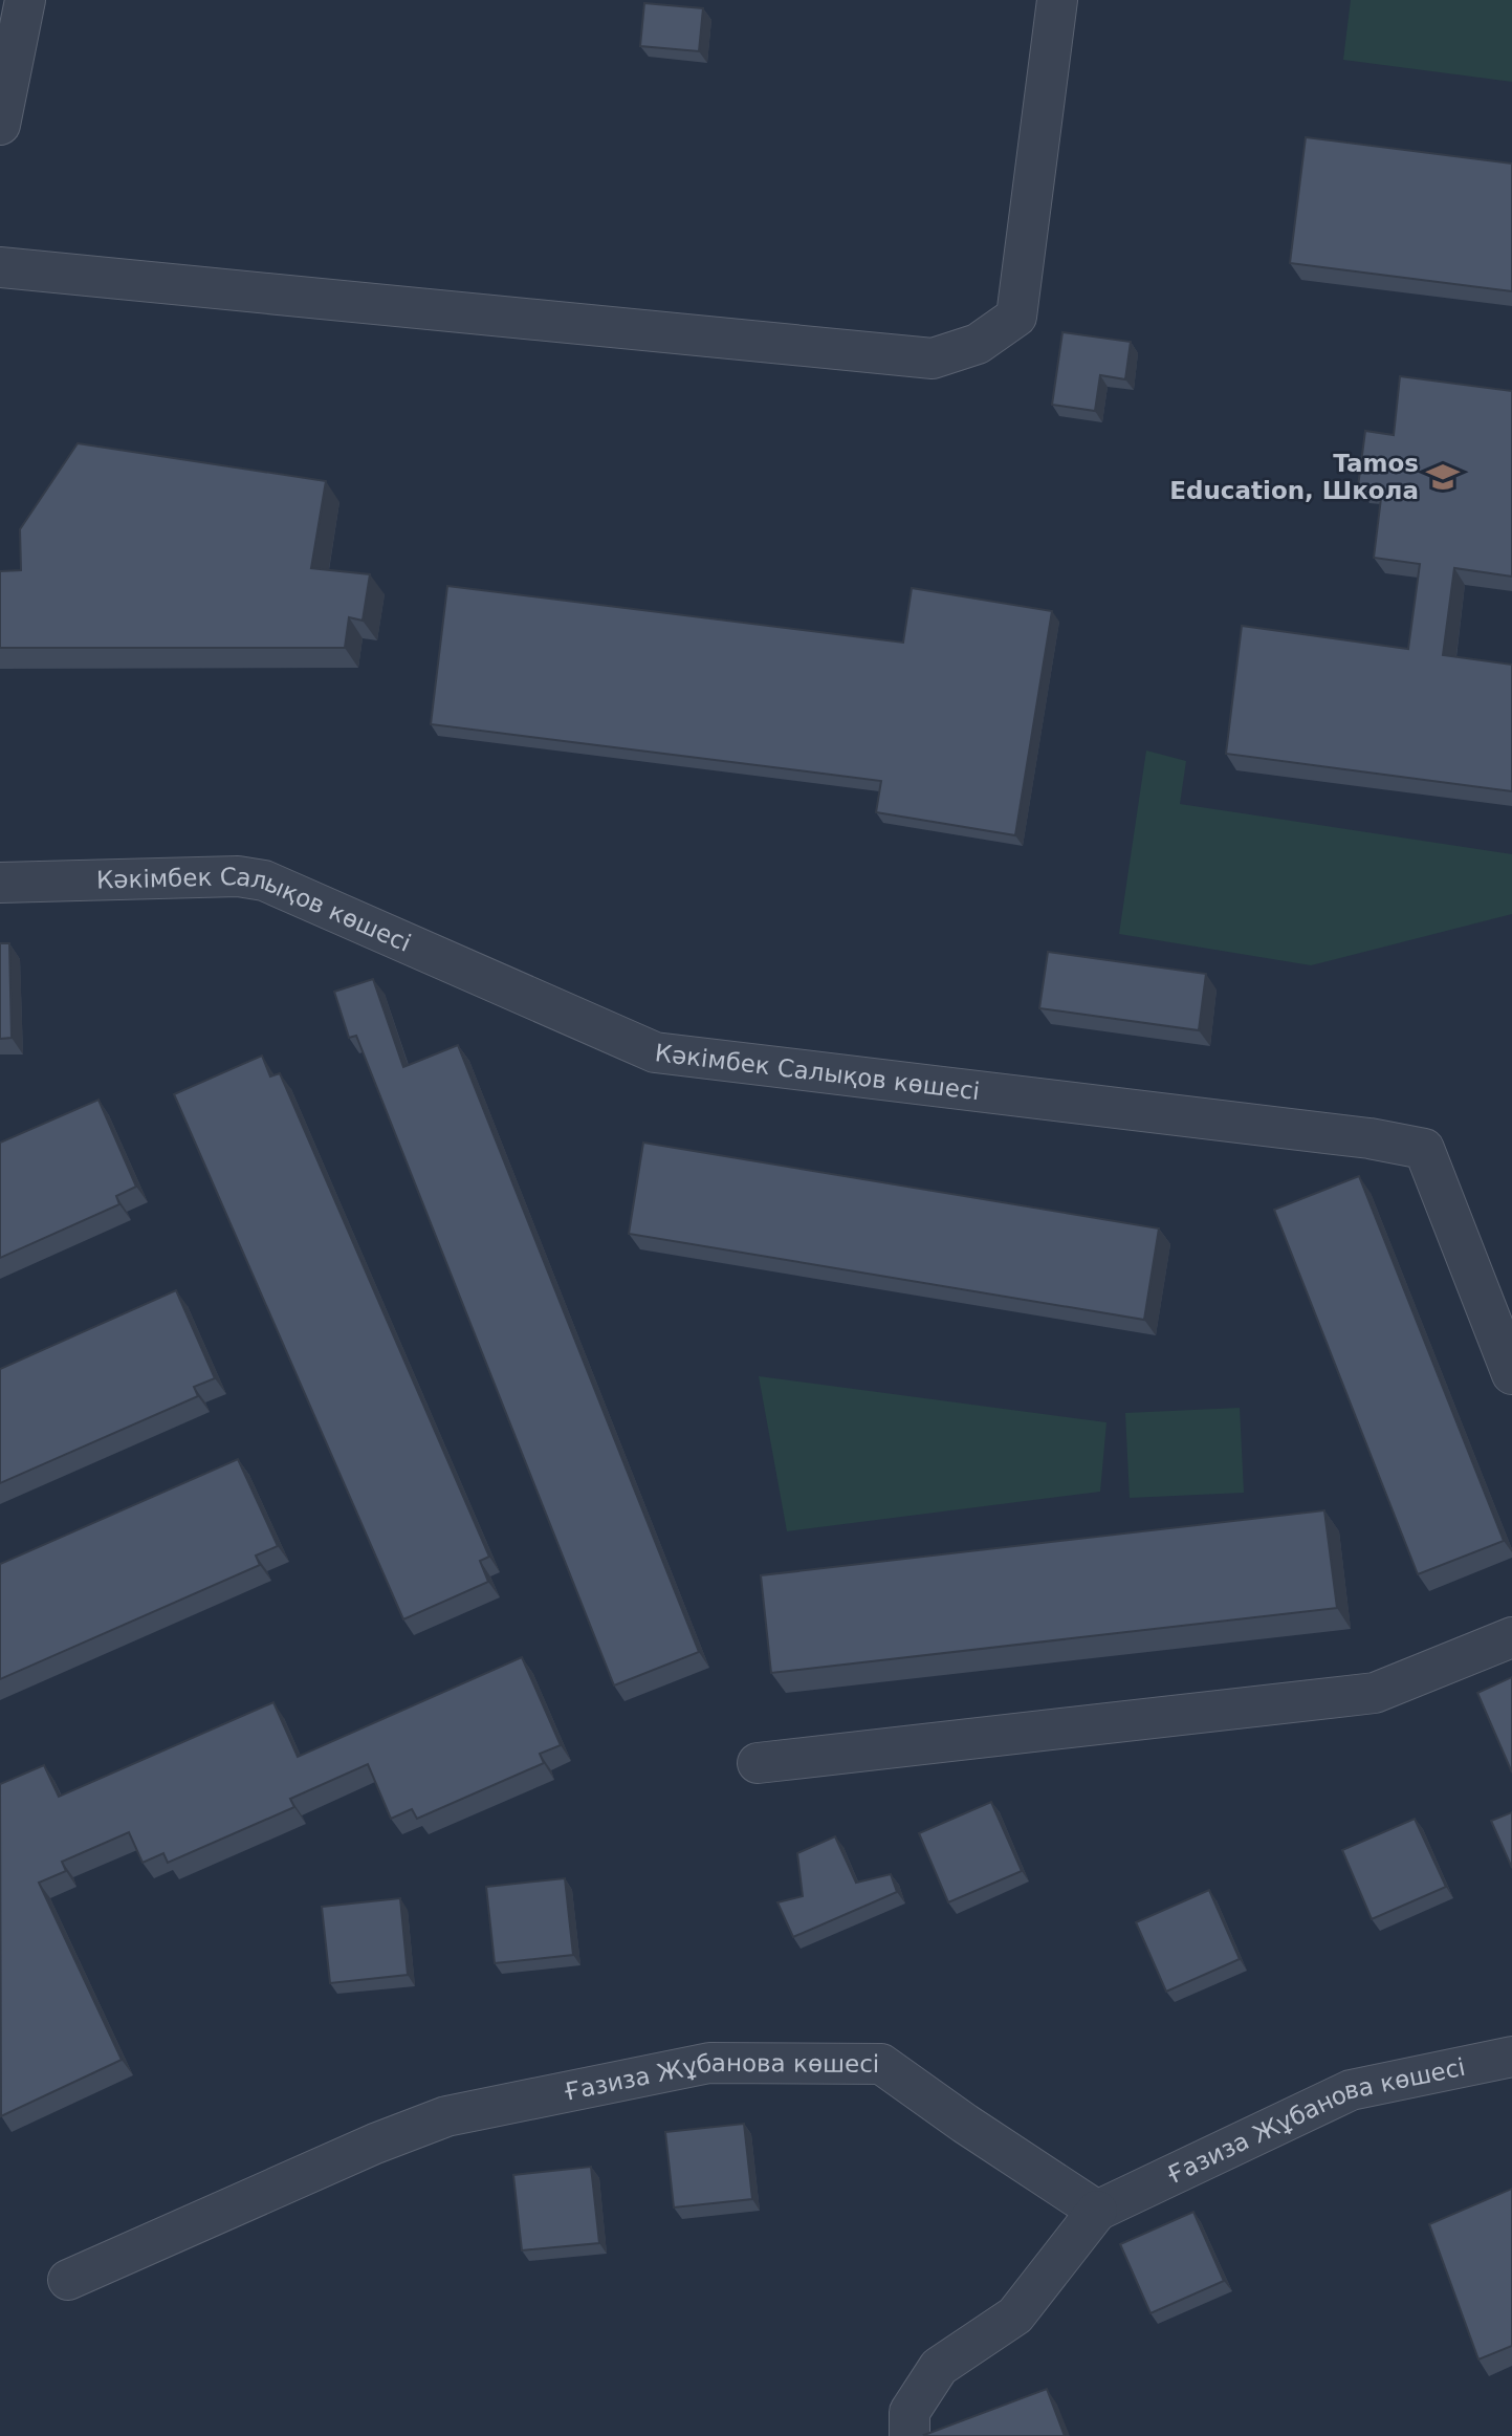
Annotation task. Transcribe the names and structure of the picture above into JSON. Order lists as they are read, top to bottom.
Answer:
{
  "streets": {
    "street": ["Кәкімбек Салықов көшесі", "Ғазиза Жұбанова көшесі"]
  },
  "places": {
    "school or university": ["Tamos Education, Школа"]
  }
}
